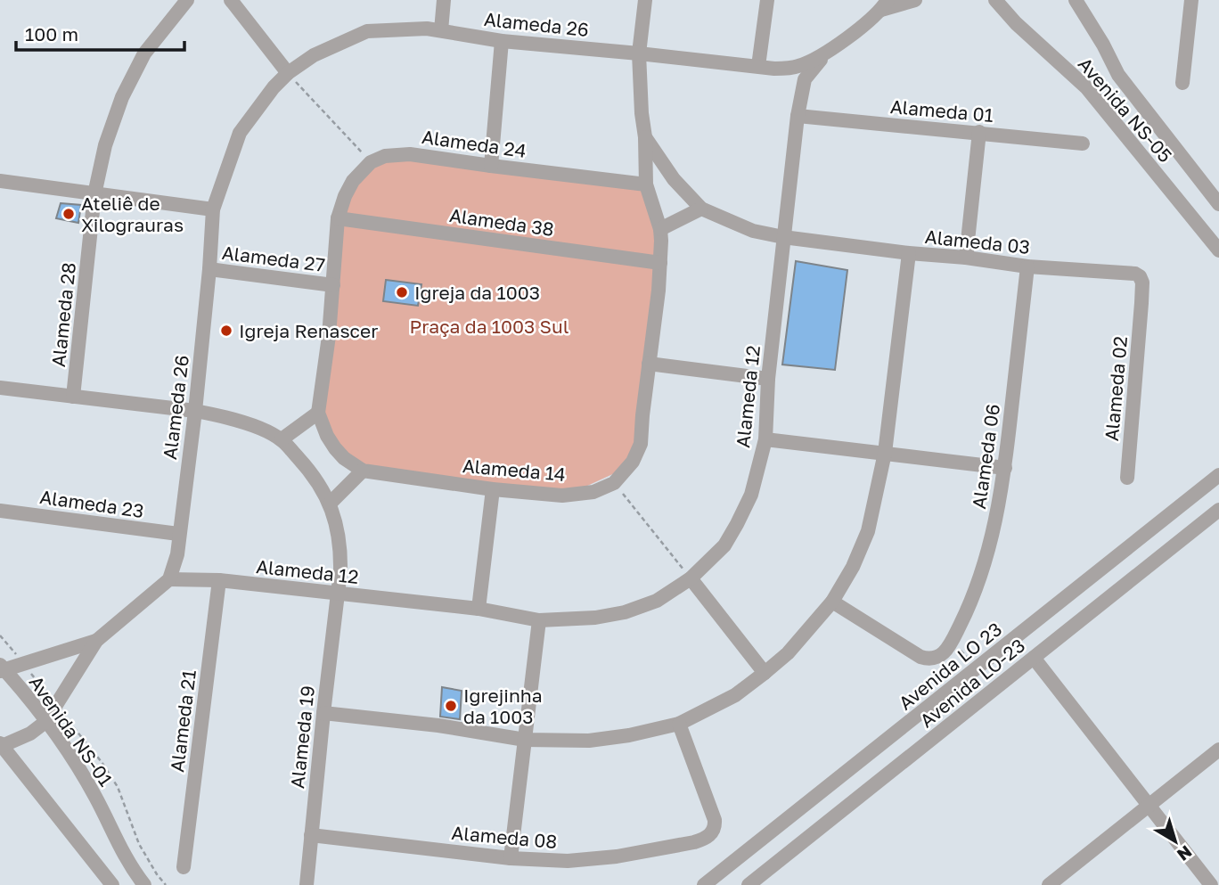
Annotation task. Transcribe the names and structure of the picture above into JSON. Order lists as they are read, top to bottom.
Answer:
{
  "streets": {
    "street": [
      "Alameda 26",
      "Avenida NS-05",
      "Alameda 01",
      "Alameda 24",
      "Alameda 38",
      "Alameda 03",
      "Alameda 27",
      "Alameda 28",
      "Alameda 02",
      "Alameda 12",
      "Alameda 06",
      "Alameda 14",
      "Alameda 23",
      "Avenida LO 23",
      "Avenida LO-23",
      "Alameda 21",
      "Avenida NS-01",
      "Alameda 19",
      "Alameda 08"
    ]
  },
  "crossings": [
    ["Alameda 26", "Alameda 27"],
    ["Alameda 26", "Alameda 12"],
    ["Alameda 26", "Alameda 23"],
    ["Alameda 01", "Alameda 12"],
    ["Alameda 03", "Alameda 02"],
    ["Alameda 03", "Alameda 12"],
    ["Alameda 03", "Alameda 06"],
    ["Alameda 12", "Alameda 21"],
    ["Alameda 12", "Alameda 19"],
    ["Alameda 19", "Alameda 08"]
  ],
  "parks": ["Praça da 1003 Sul"],
  "places": [
    "Ateliê de Xilograuras",
    "Igreja da 1003",
    "Igreja Renascer",
    "Igrejinha da 1003"
  ],
  "scale_bar": "100 m",
  "north": "bottom right"
}
